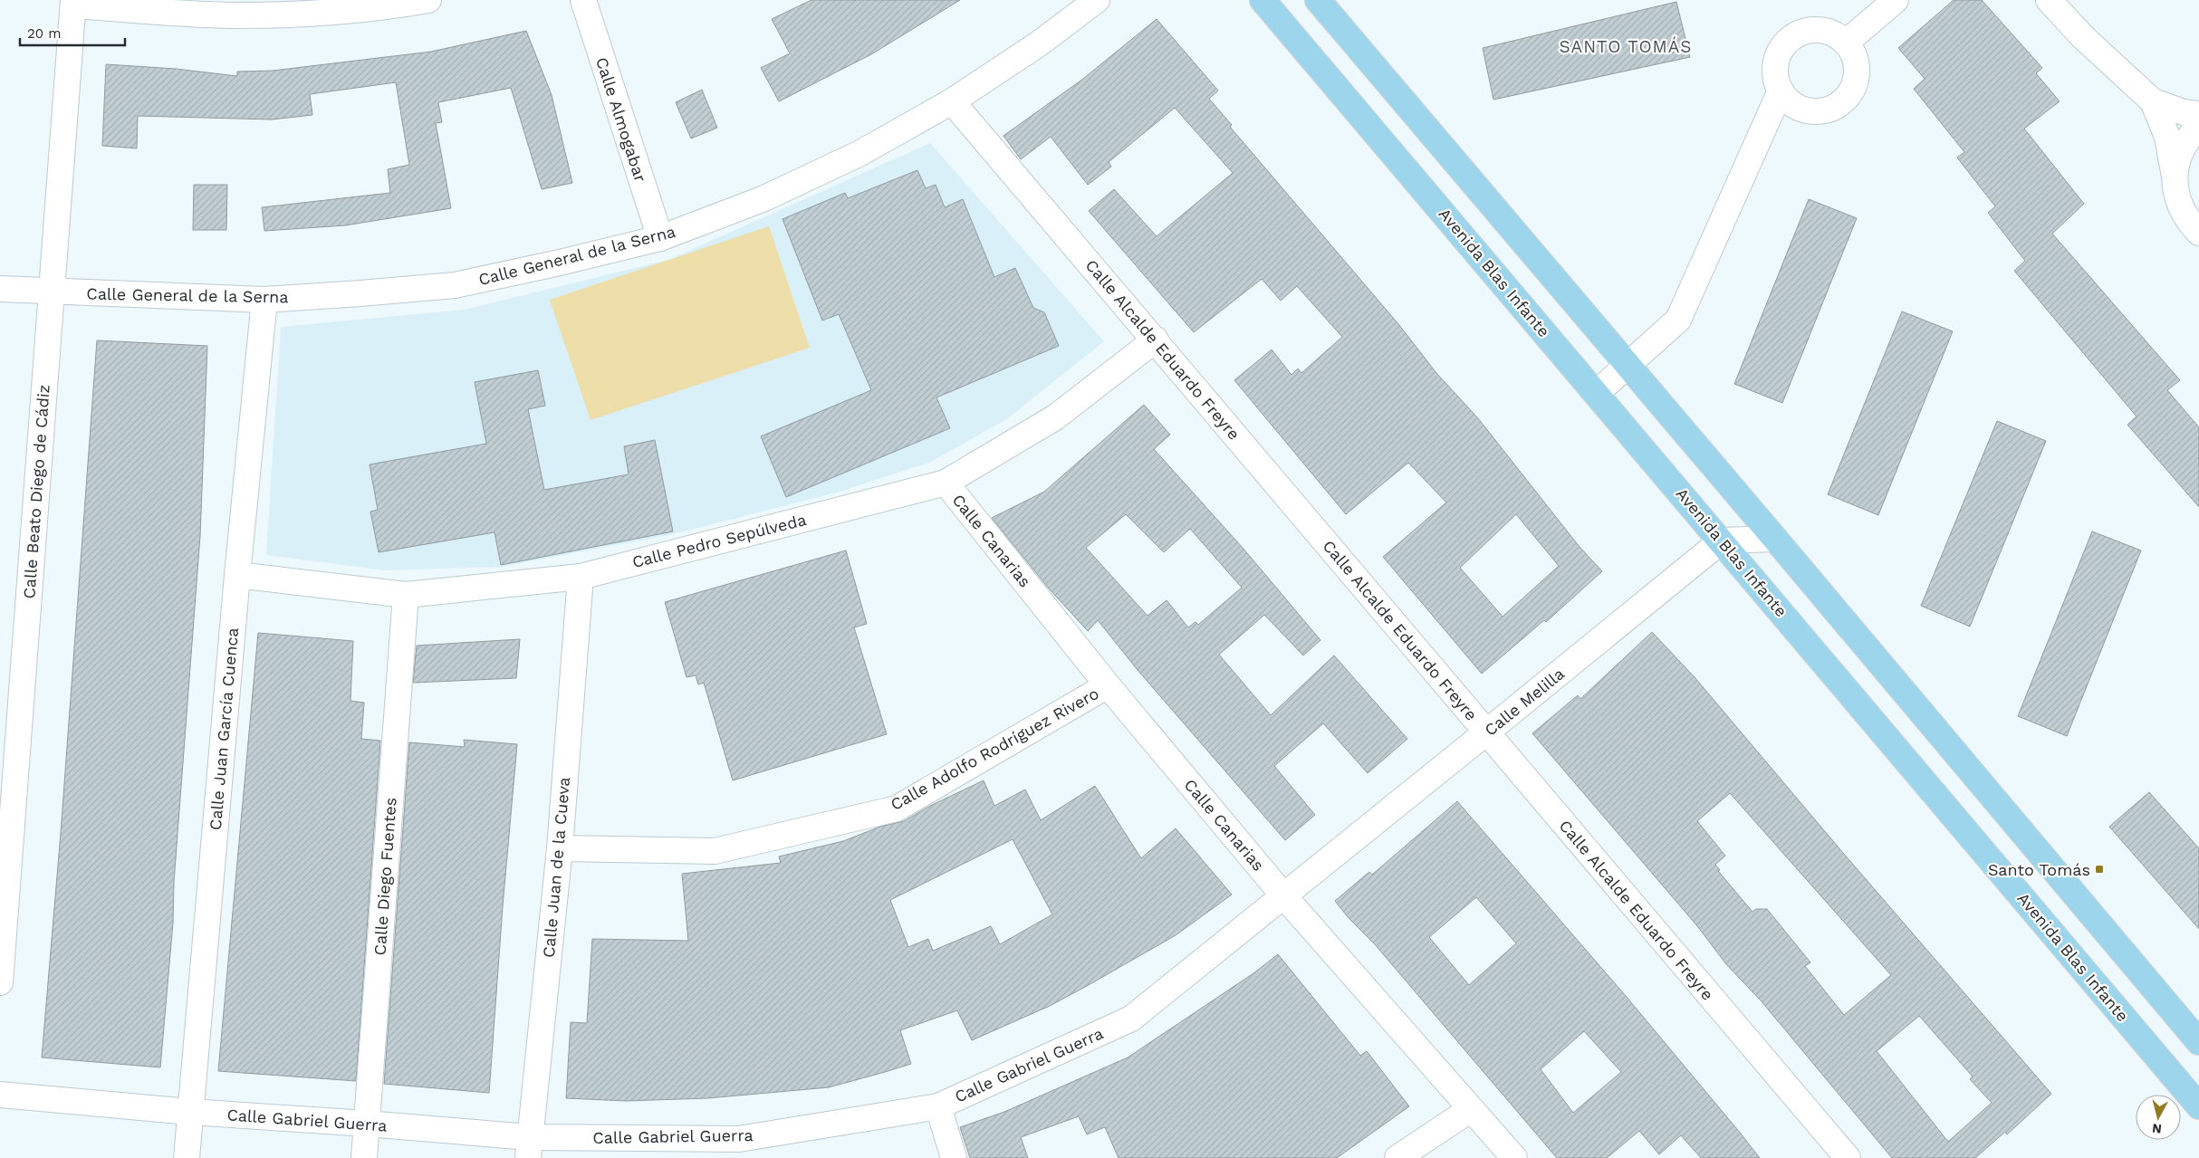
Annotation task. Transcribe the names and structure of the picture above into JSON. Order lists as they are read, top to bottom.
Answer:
{
  "streets": {
    "main road": ["Avenida Blas Infante"],
    "street": [
      "Calle Almogabar",
      "Calle General de la Serna",
      "Calle Alcalde Eduardo Freyre",
      "Calle Beato Diego de Cádiz",
      "Calle Pedro Sepúlveda",
      "Calle Canarias",
      "Calle Melilla",
      "Calle Juan García Cuenca",
      "Calle Adolfo Rodríguez Rivero",
      "Calle Juan de la Cueva",
      "Calle Diego Fuentes",
      "Calle Gabriel Guerra"
    ]
  },
  "crossings": [
    ["Calle Almogabar", "Calle General de la Serna"],
    ["Calle General de la Serna", "Calle Alcalde Eduardo Freyre"],
    ["Calle General de la Serna", "Calle Beato Diego de Cádiz"],
    ["Calle General de la Serna", "Calle Juan García Cuenca"],
    ["Avenida Blas Infante", "Calle Melilla"],
    ["Calle Alcalde Eduardo Freyre", "Calle Pedro Sepúlveda"],
    ["Calle Alcalde Eduardo Freyre", "Calle Melilla"],
    ["Calle Pedro Sepúlveda", "Calle Canarias"],
    ["Calle Pedro Sepúlveda", "Calle Juan García Cuenca"],
    ["Calle Pedro Sepúlveda", "Calle Juan de la Cueva"],
    ["Calle Pedro Sepúlveda", "Calle Diego Fuentes"],
    ["Calle Canarias", "Calle Melilla"],
    ["Calle Canarias", "Calle Adolfo Rodríguez Rivero"],
    ["Calle Canarias", "Calle Gabriel Guerra"],
    ["Calle Melilla", "Calle Gabriel Guerra"],
    ["Calle Juan García Cuenca", "Calle Gabriel Guerra"],
    ["Calle Adolfo Rodríguez Rivero", "Calle Juan de la Cueva"],
    ["Calle Juan de la Cueva", "Calle Gabriel Guerra"],
    ["Calle Diego Fuentes", "Calle Gabriel Guerra"]
  ],
  "districts": ["SANTO TOMÁS"],
  "places": {
    "transit": ["Santo Tomás"]
  },
  "scale_bar": "20 m",
  "north": "bottom"
}
